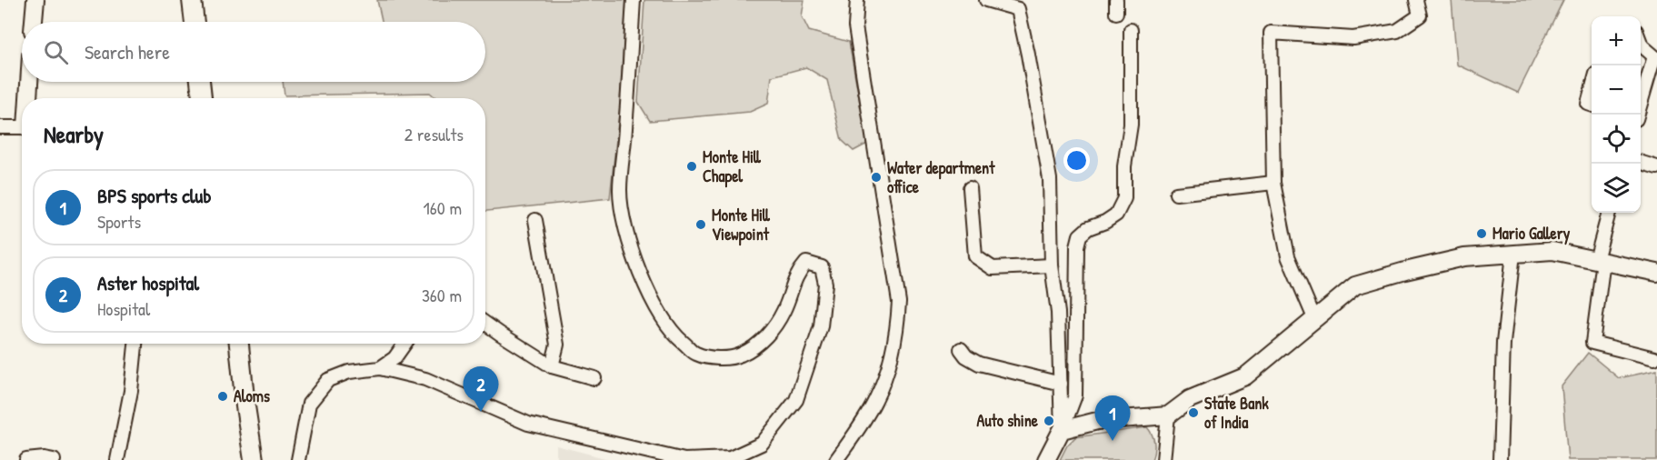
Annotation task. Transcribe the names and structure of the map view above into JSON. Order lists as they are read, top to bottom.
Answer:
{
  "places": [
    "Monte Hill Chapel",
    "Water department office",
    "Monte Hill Viewpoint",
    "Mario Gallery",
    "Aloms",
    "State Bank of India",
    "Auto shine"
  ],
  "page": {
    "map_buttons": ["+", "−"],
    "search": "Search here",
    "heading": ["Nearby", "2 results"],
    "list": [
      {
        "mark": "1",
        "name": "BPS sports club",
        "note": "Sports",
        "value": "160 m"
      },
      {
        "mark": "2",
        "name": "Aster hospital",
        "note": "Hospital",
        "value": "360 m"
      }
    ],
    "pins": ["2", "1"]
  }
}
